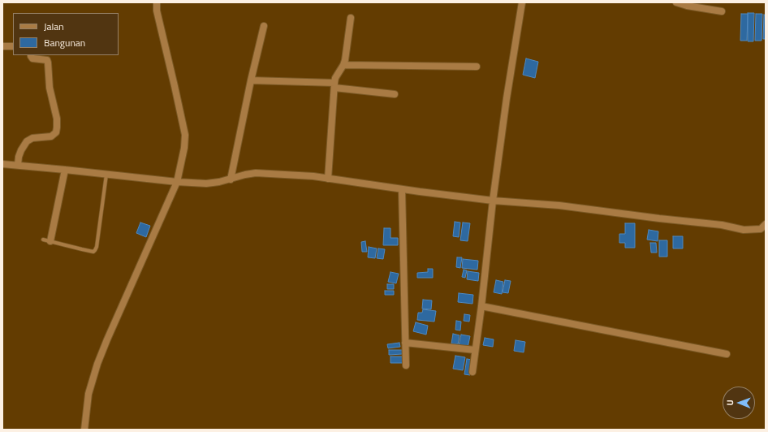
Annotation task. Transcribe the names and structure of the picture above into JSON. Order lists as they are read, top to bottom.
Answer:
{
  "legend": ["Jalan", "Bangunan"],
  "north": "left"
}
